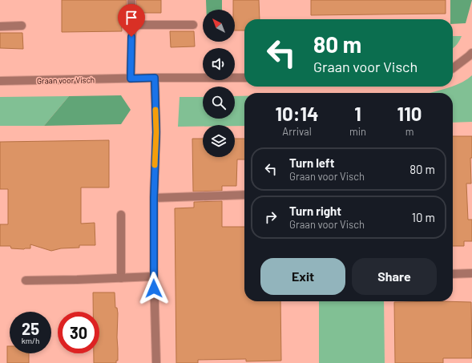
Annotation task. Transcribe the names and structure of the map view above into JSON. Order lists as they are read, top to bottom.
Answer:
{
  "streets": {
    "street": ["Graan voor Visch"]
  },
  "north": "top left",
  "page": {
    "turn": ["80 m", "Graan voor Visch"],
    "eta": [
      "10:14",
      "Arrival",
      "1",
      "min",
      "110",
      "m"
    ],
    "list": [
      {
        "name": "Turn left",
        "note": "Graan voor Visch",
        "value": "80 m"
      },
      {
        "name": "Turn right",
        "note": "Graan voor Visch",
        "value": "10 m"
      }
    ],
    "buttons": ["Exit", "Share"],
    "speed": "25 km/h",
    "limit": "30"
  }
}
